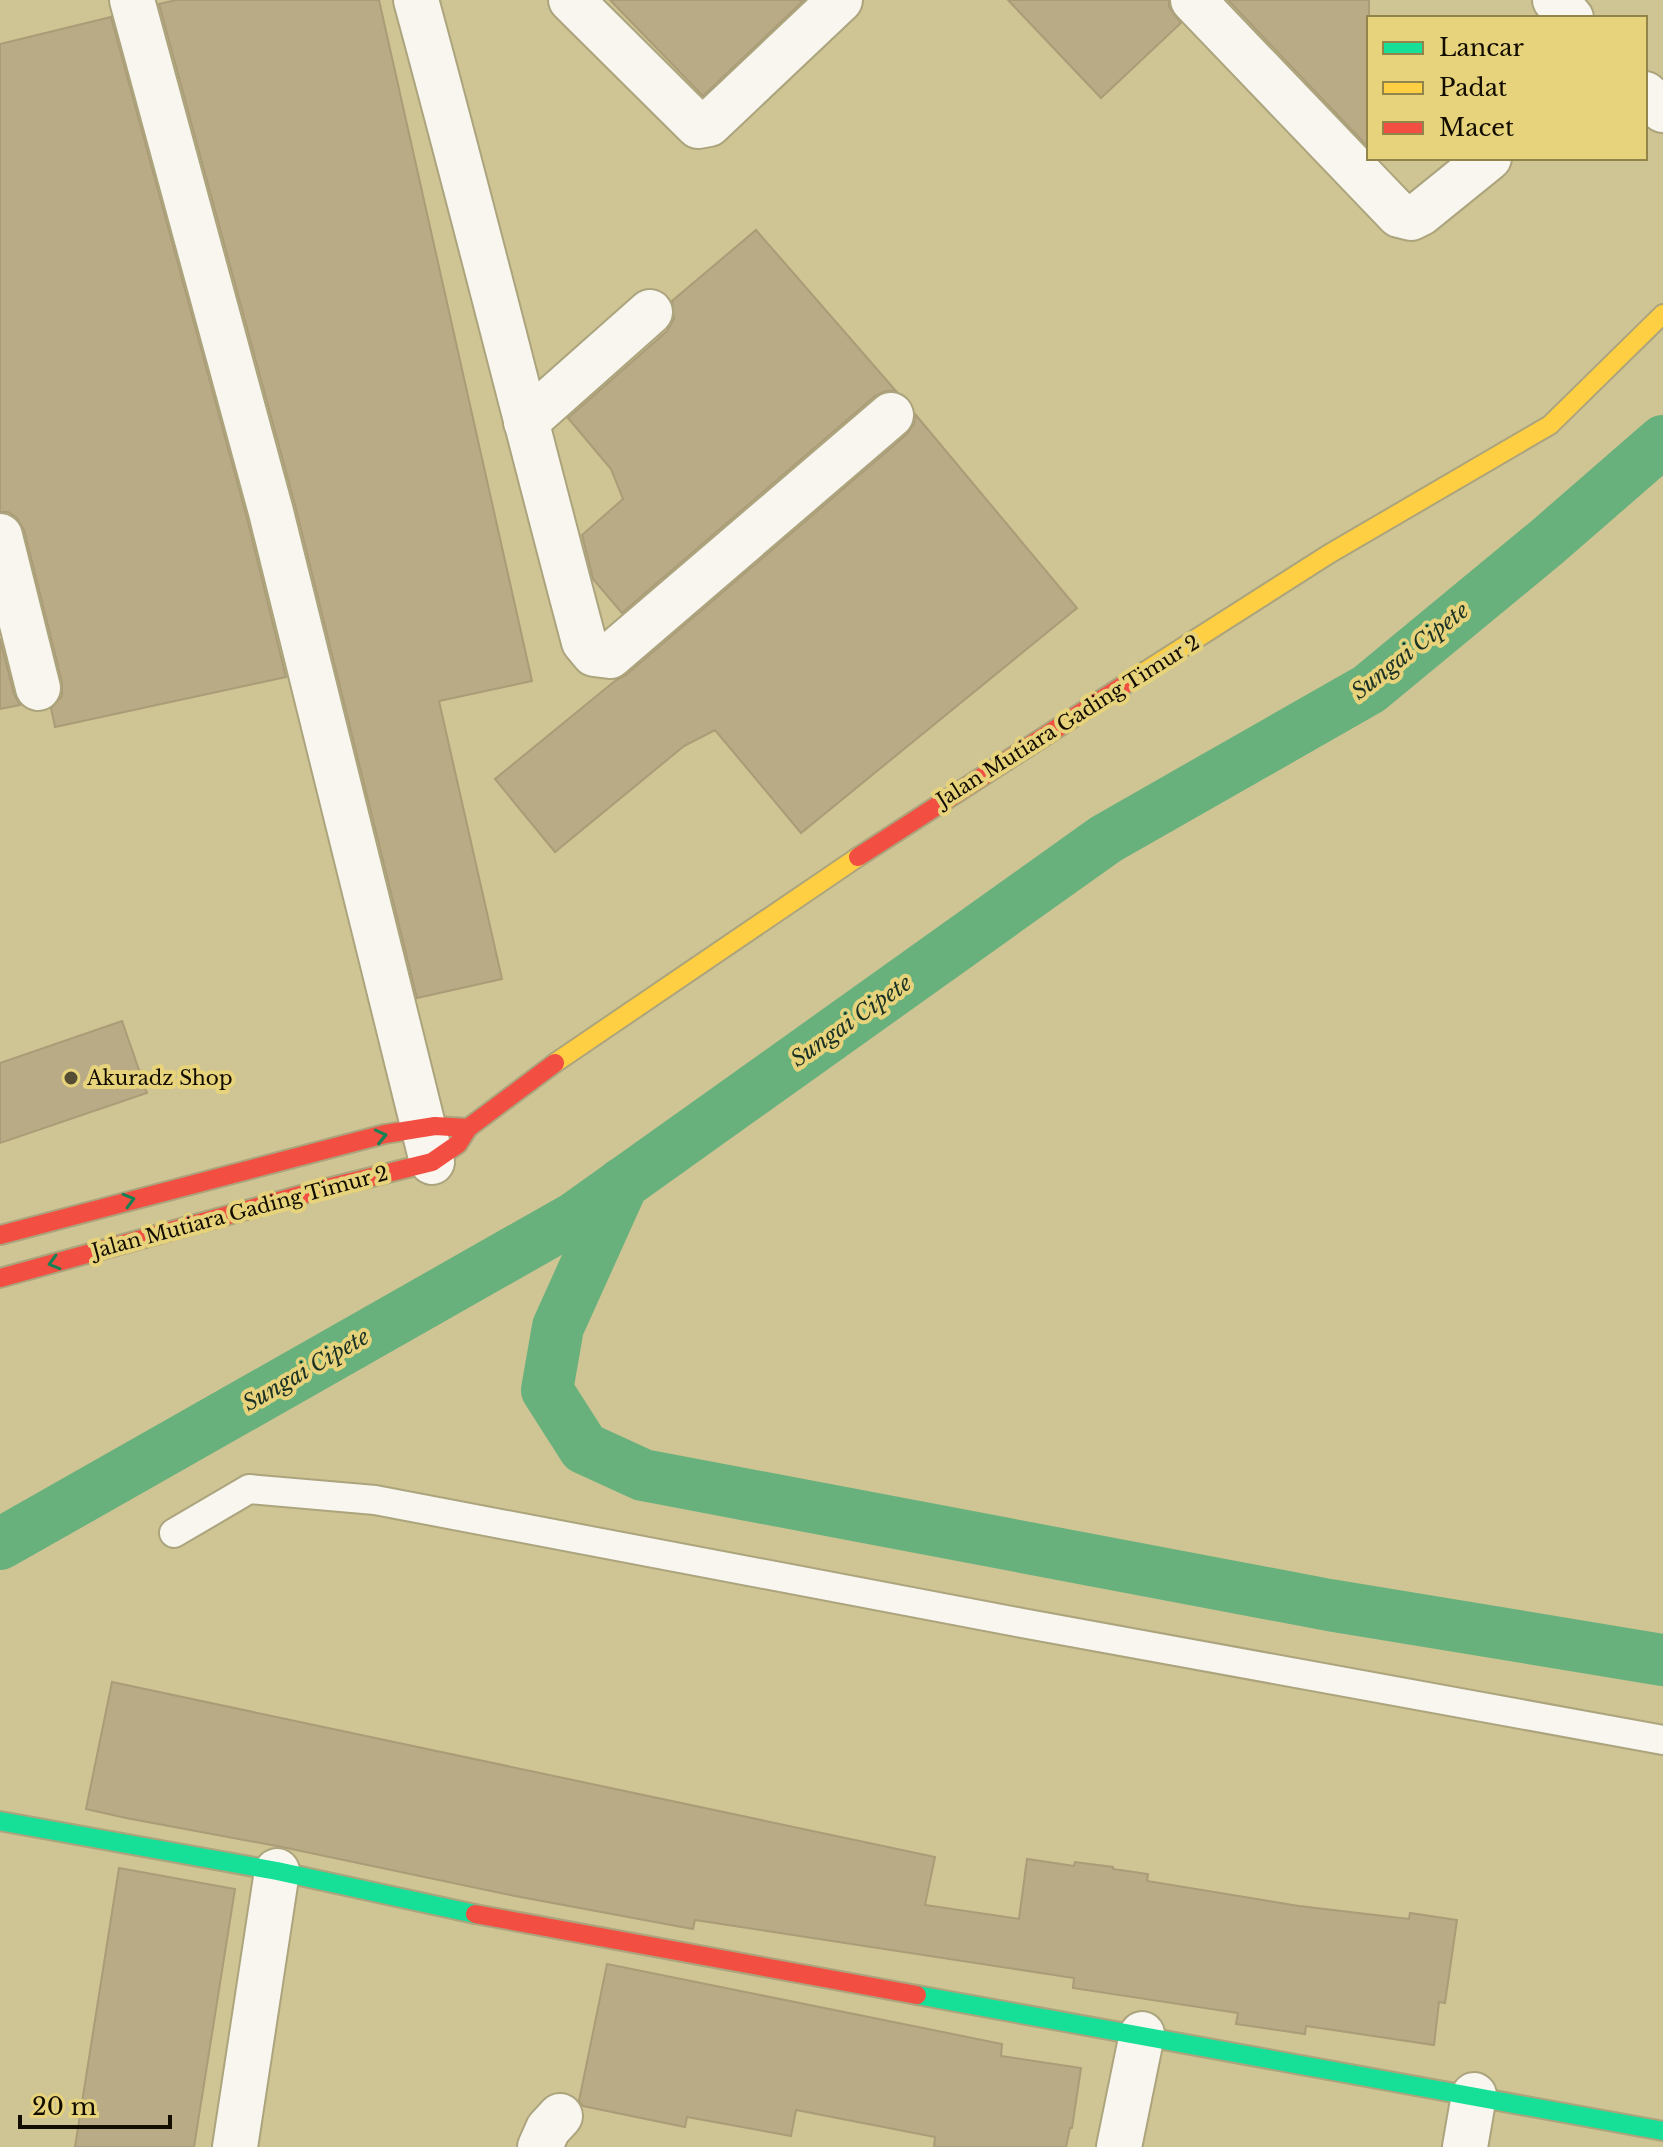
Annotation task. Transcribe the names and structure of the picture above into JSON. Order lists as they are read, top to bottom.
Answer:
{
  "streets": {
    "street": ["Jalan Mutiara Gading Timur 2"]
  },
  "water": ["Sungai Cipete"],
  "places": ["Akuradz Shop"],
  "legend": ["Lancar", "Padat", "Macet"],
  "scale_bar": "20 m"
}
